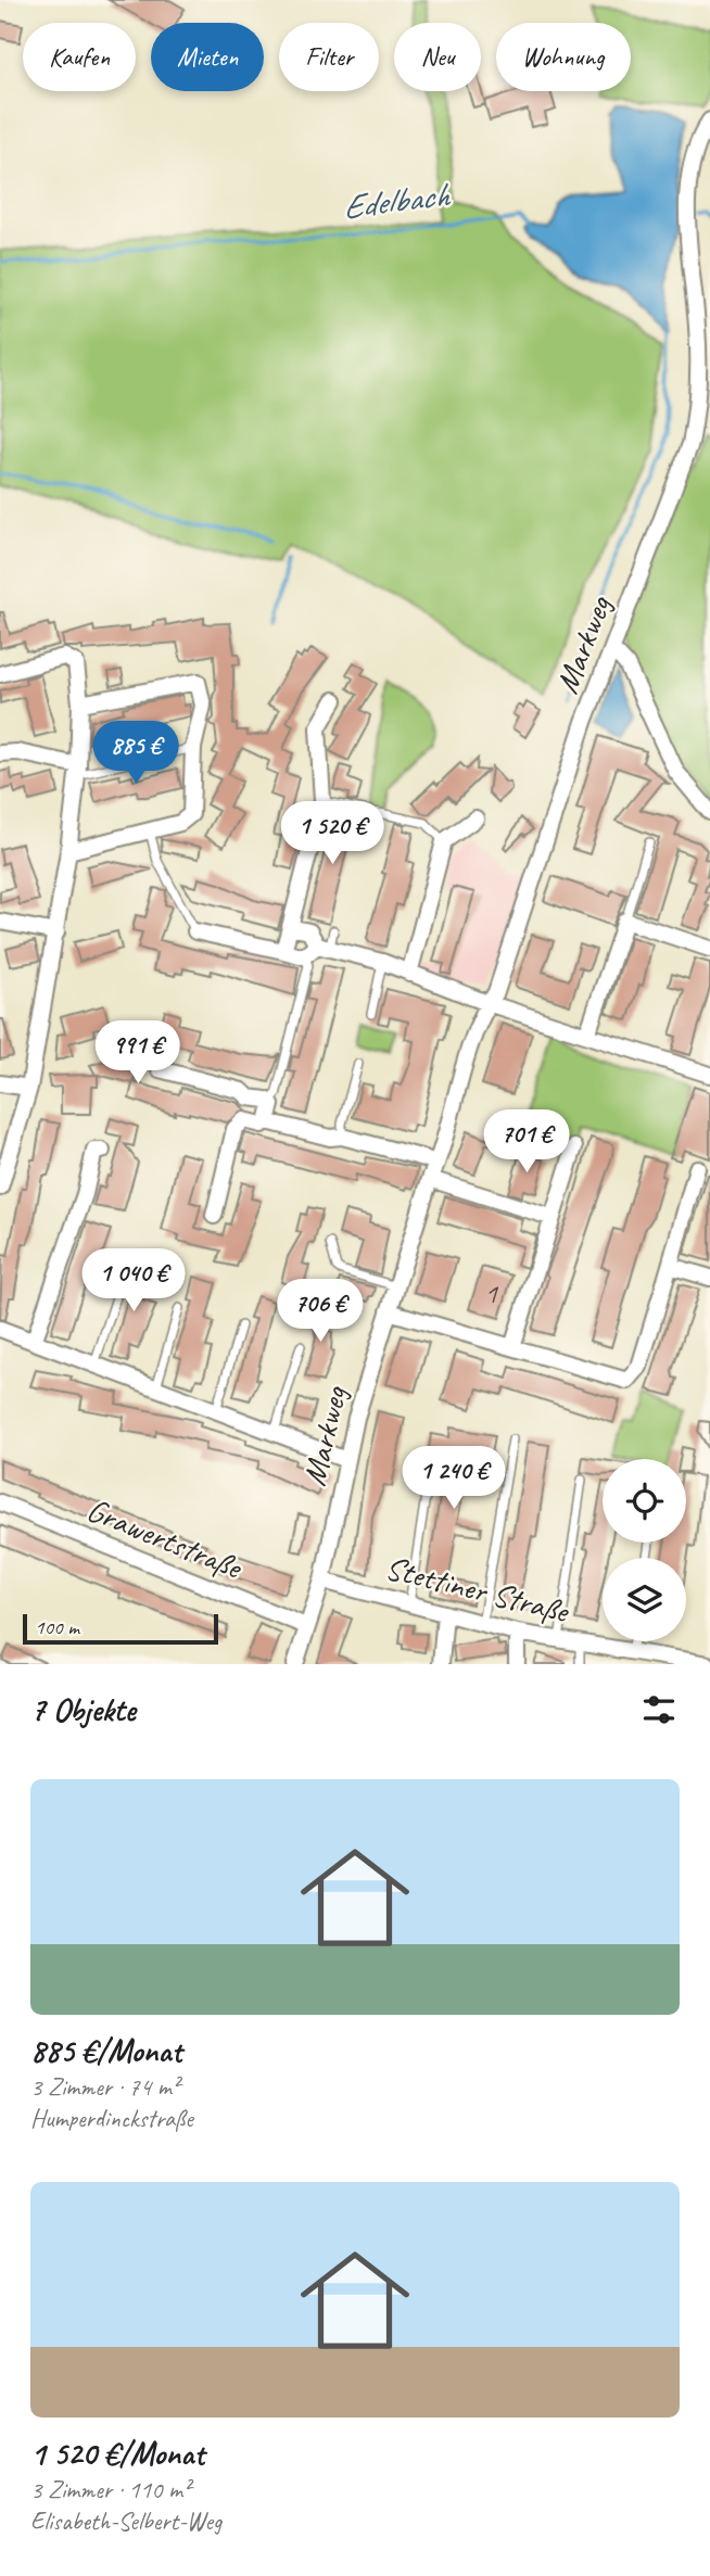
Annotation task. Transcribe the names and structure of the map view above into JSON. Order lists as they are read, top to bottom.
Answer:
{
  "streets": {
    "street": ["Markweg", "Grawertstraße", "Stettiner Straße"]
  },
  "crossings": [
    ["Markweg", "Grawertstraße"],
    ["Markweg", "Stettiner Straße"]
  ],
  "water": ["Edelbach"],
  "house_numbers": ["1"],
  "scale_bar": "100 m",
  "page": {
    "chip": [
      "Kaufen",
      "Mieten",
      "Filter",
      "Neu",
      "Wohnung"
    ],
    "price": [
      "885 €",
      "1 520 €",
      "991 €",
      "701 €",
      "1 040 €",
      "706 €",
      "1 240 €"
    ],
    "scale": "100 m",
    "heading": "7 Objekte",
    "list": [
      {
        "name": "885 €/Monat",
        "note": "3 Zimmer · 74 m² · Humperdinckstraße"
      },
      {
        "name": "1 520 €/Monat",
        "note": "3 Zimmer · 110 m² · Elisabeth-Selbert-Weg"
      }
    ]
  }
}
